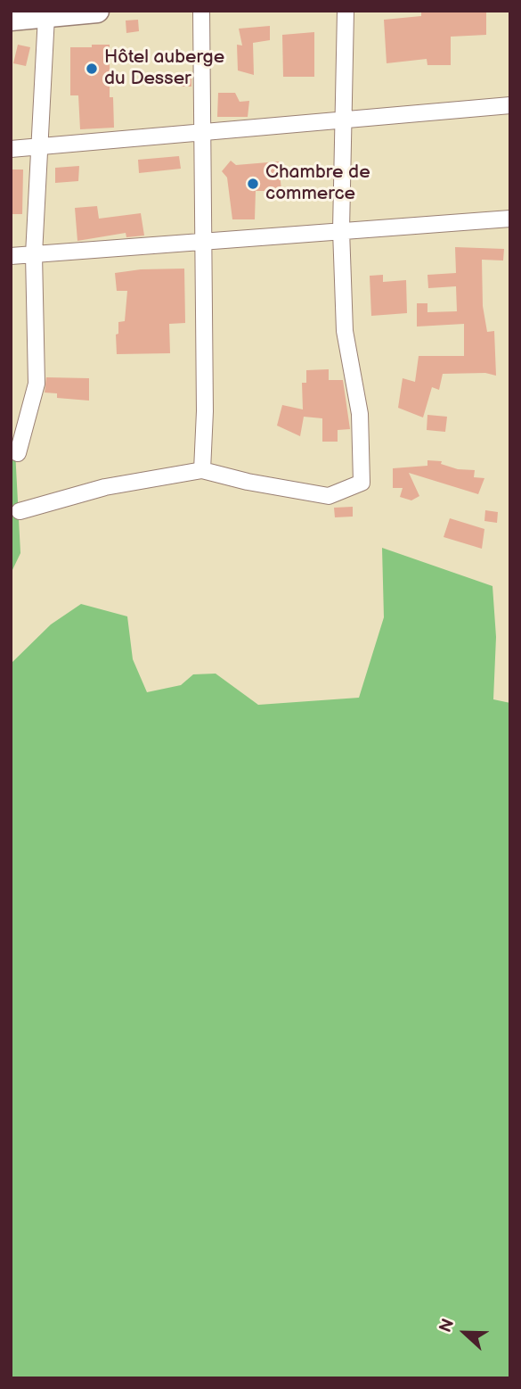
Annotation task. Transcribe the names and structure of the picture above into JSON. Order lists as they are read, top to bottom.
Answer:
{
  "places": ["Hôtel auberge du Desser", "Chambre de commerce"],
  "north": "left"
}
